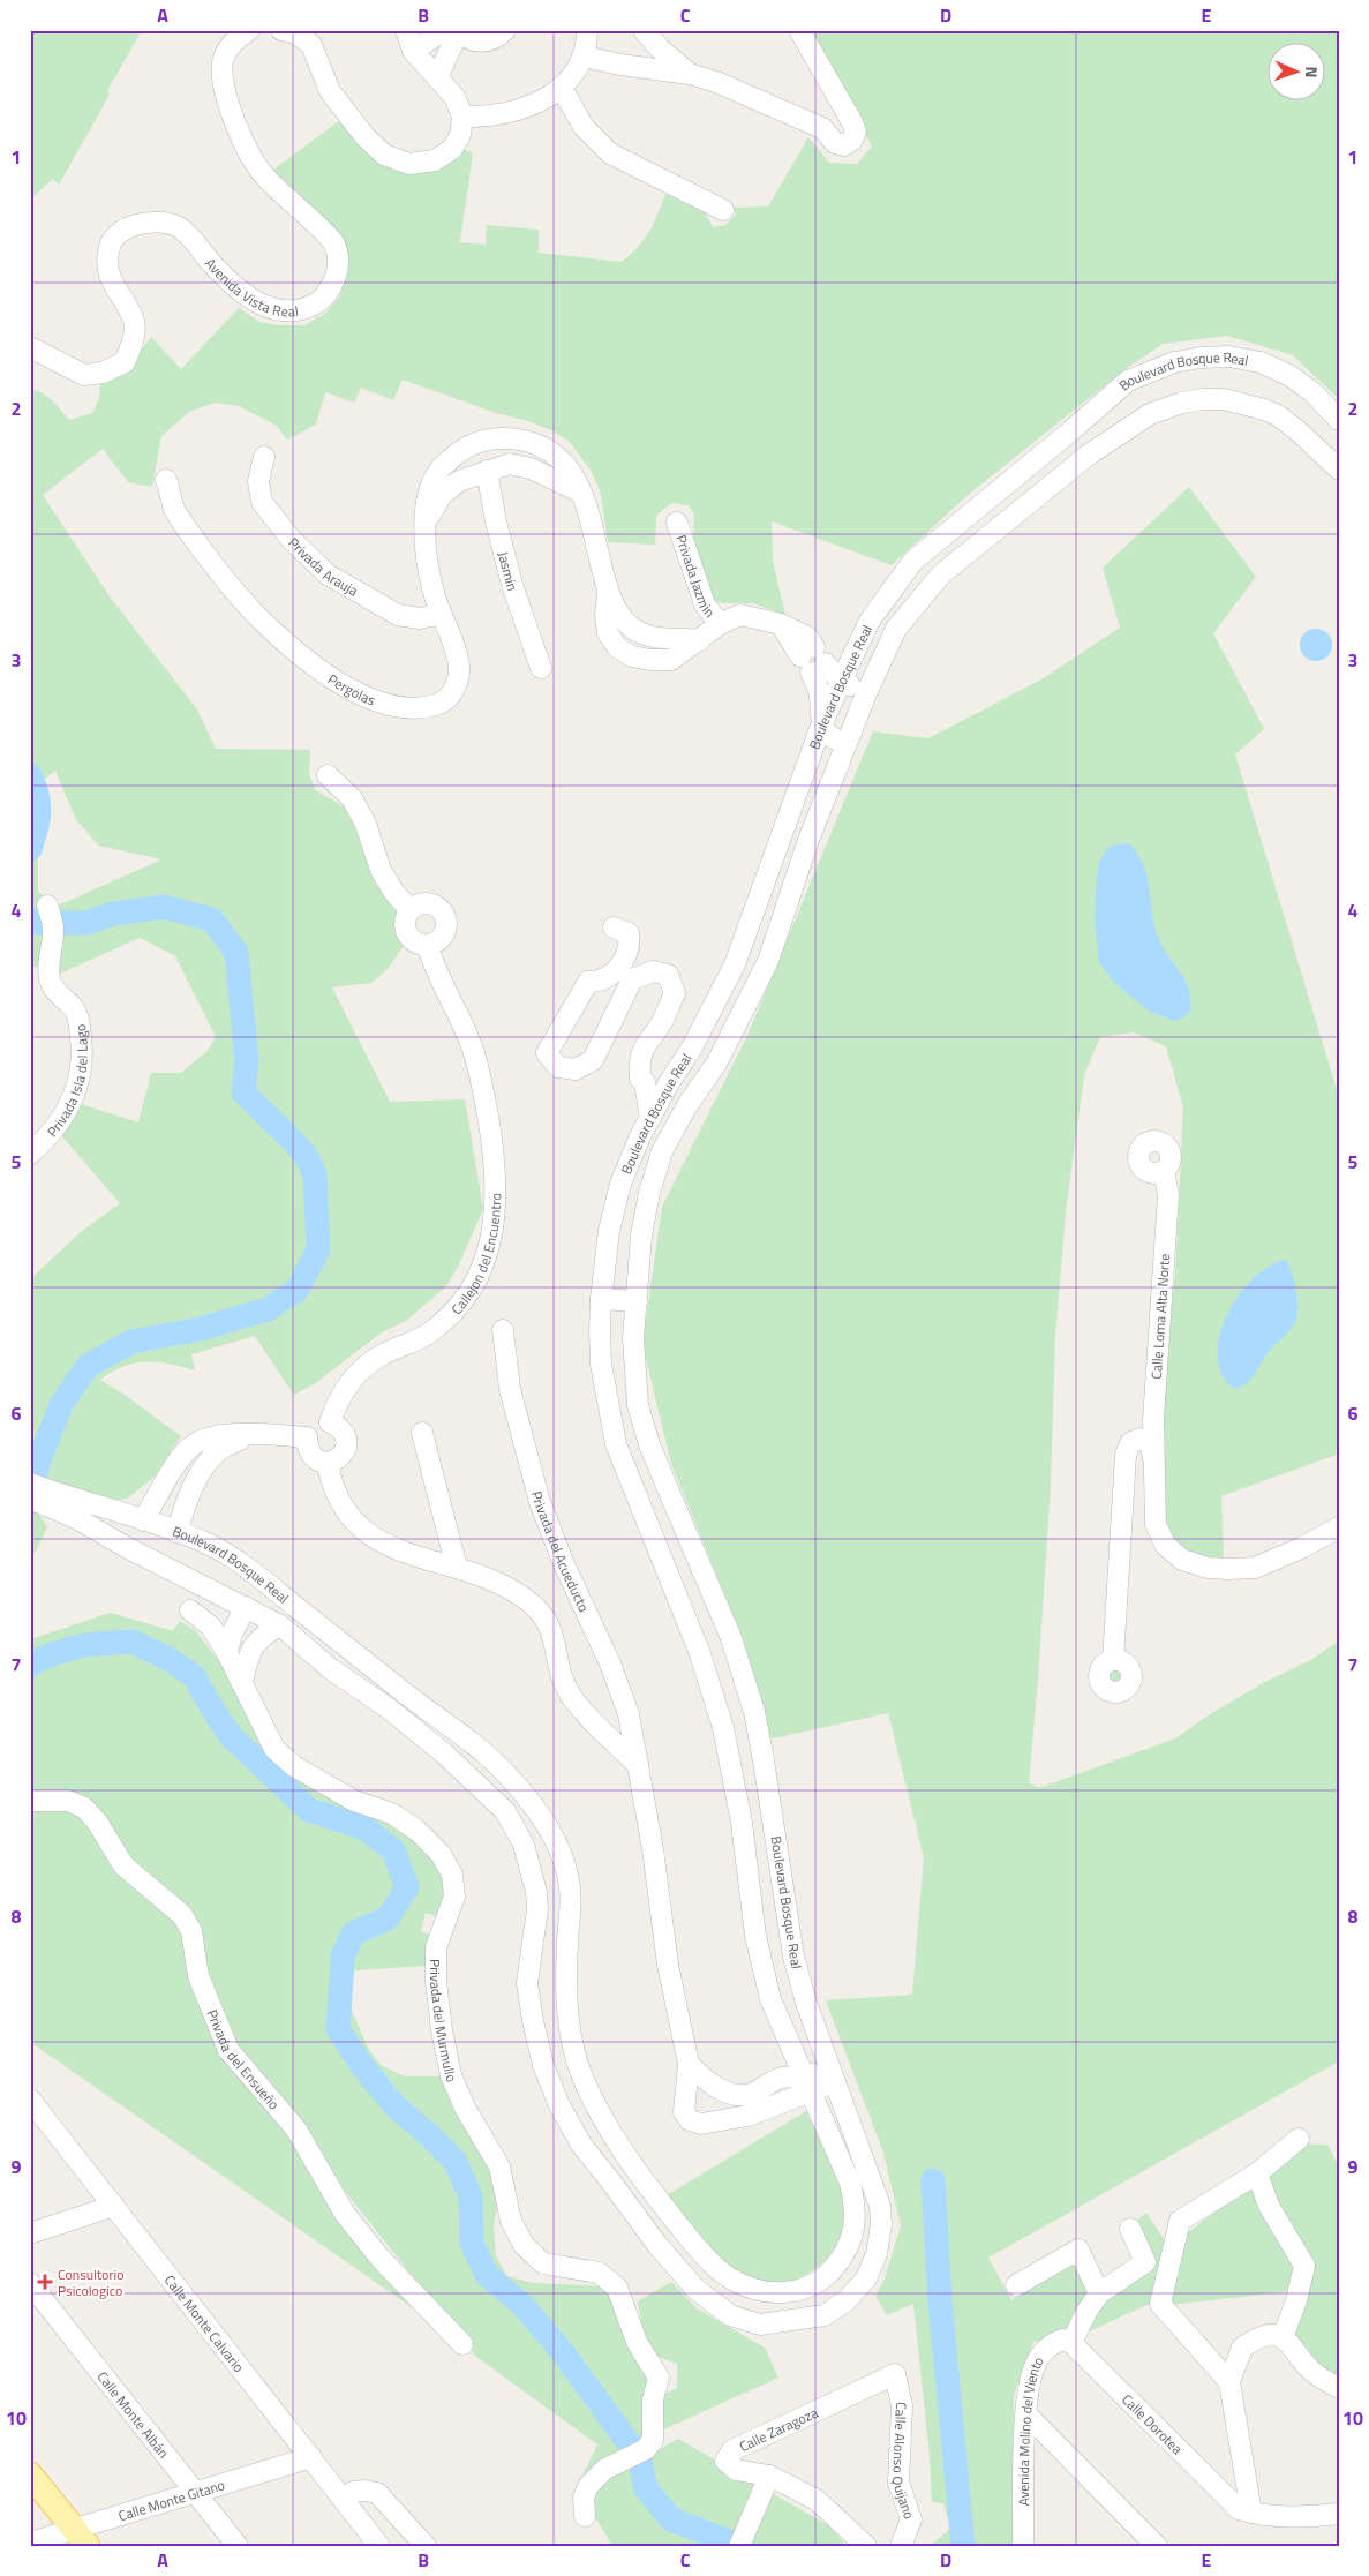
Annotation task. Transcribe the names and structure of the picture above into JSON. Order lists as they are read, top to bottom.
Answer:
{
  "streets": {
    "street": [
      "Avenida Vista Real",
      "Boulevard Bosque Real",
      "Privada Arauja",
      "Jasmin",
      "Privada Jazmin",
      "Pergolas",
      "Privada Isla del Lago",
      "Callejon del Encuentro",
      "Calle Loma Alta Norte",
      "Privada del Acueducto",
      "Privada del Murmullo",
      "Privada del Ensueño",
      "Calle Monte Calvario",
      "Calle Monte Albán",
      "Calle Dorotea",
      "Calle Zaragoza",
      "Avenida Molino del Viento",
      "Calle Alonso Quijano",
      "Calle Monte Gitano"
    ]
  },
  "crossings": [
    ["Boulevard Bosque Real", "Pergolas"],
    ["Boulevard Bosque Real", "Privada del Acueducto"],
    ["Privada Arauja", "Pergolas"],
    ["Privada Jazmin", "Pergolas"],
    ["Calle Monte Calvario", "Calle Monte Gitano"],
    ["Calle Monte Albán", "Calle Monte Gitano"],
    ["Calle Dorotea", "Avenida Molino del Viento"],
    ["Calle Zaragoza", "Calle Alonso Quijano"]
  ],
  "places": {
    "health": ["Consultorio Psicologico"]
  },
  "north": "right",
  "grid": {
    "columns": [
      "A",
      "B",
      "C",
      "D",
      "E"
    ],
    "rows": [
      "1",
      "2",
      "3",
      "4",
      "5",
      "6",
      "7",
      "8",
      "9",
      "10"
    ]
  }
}
